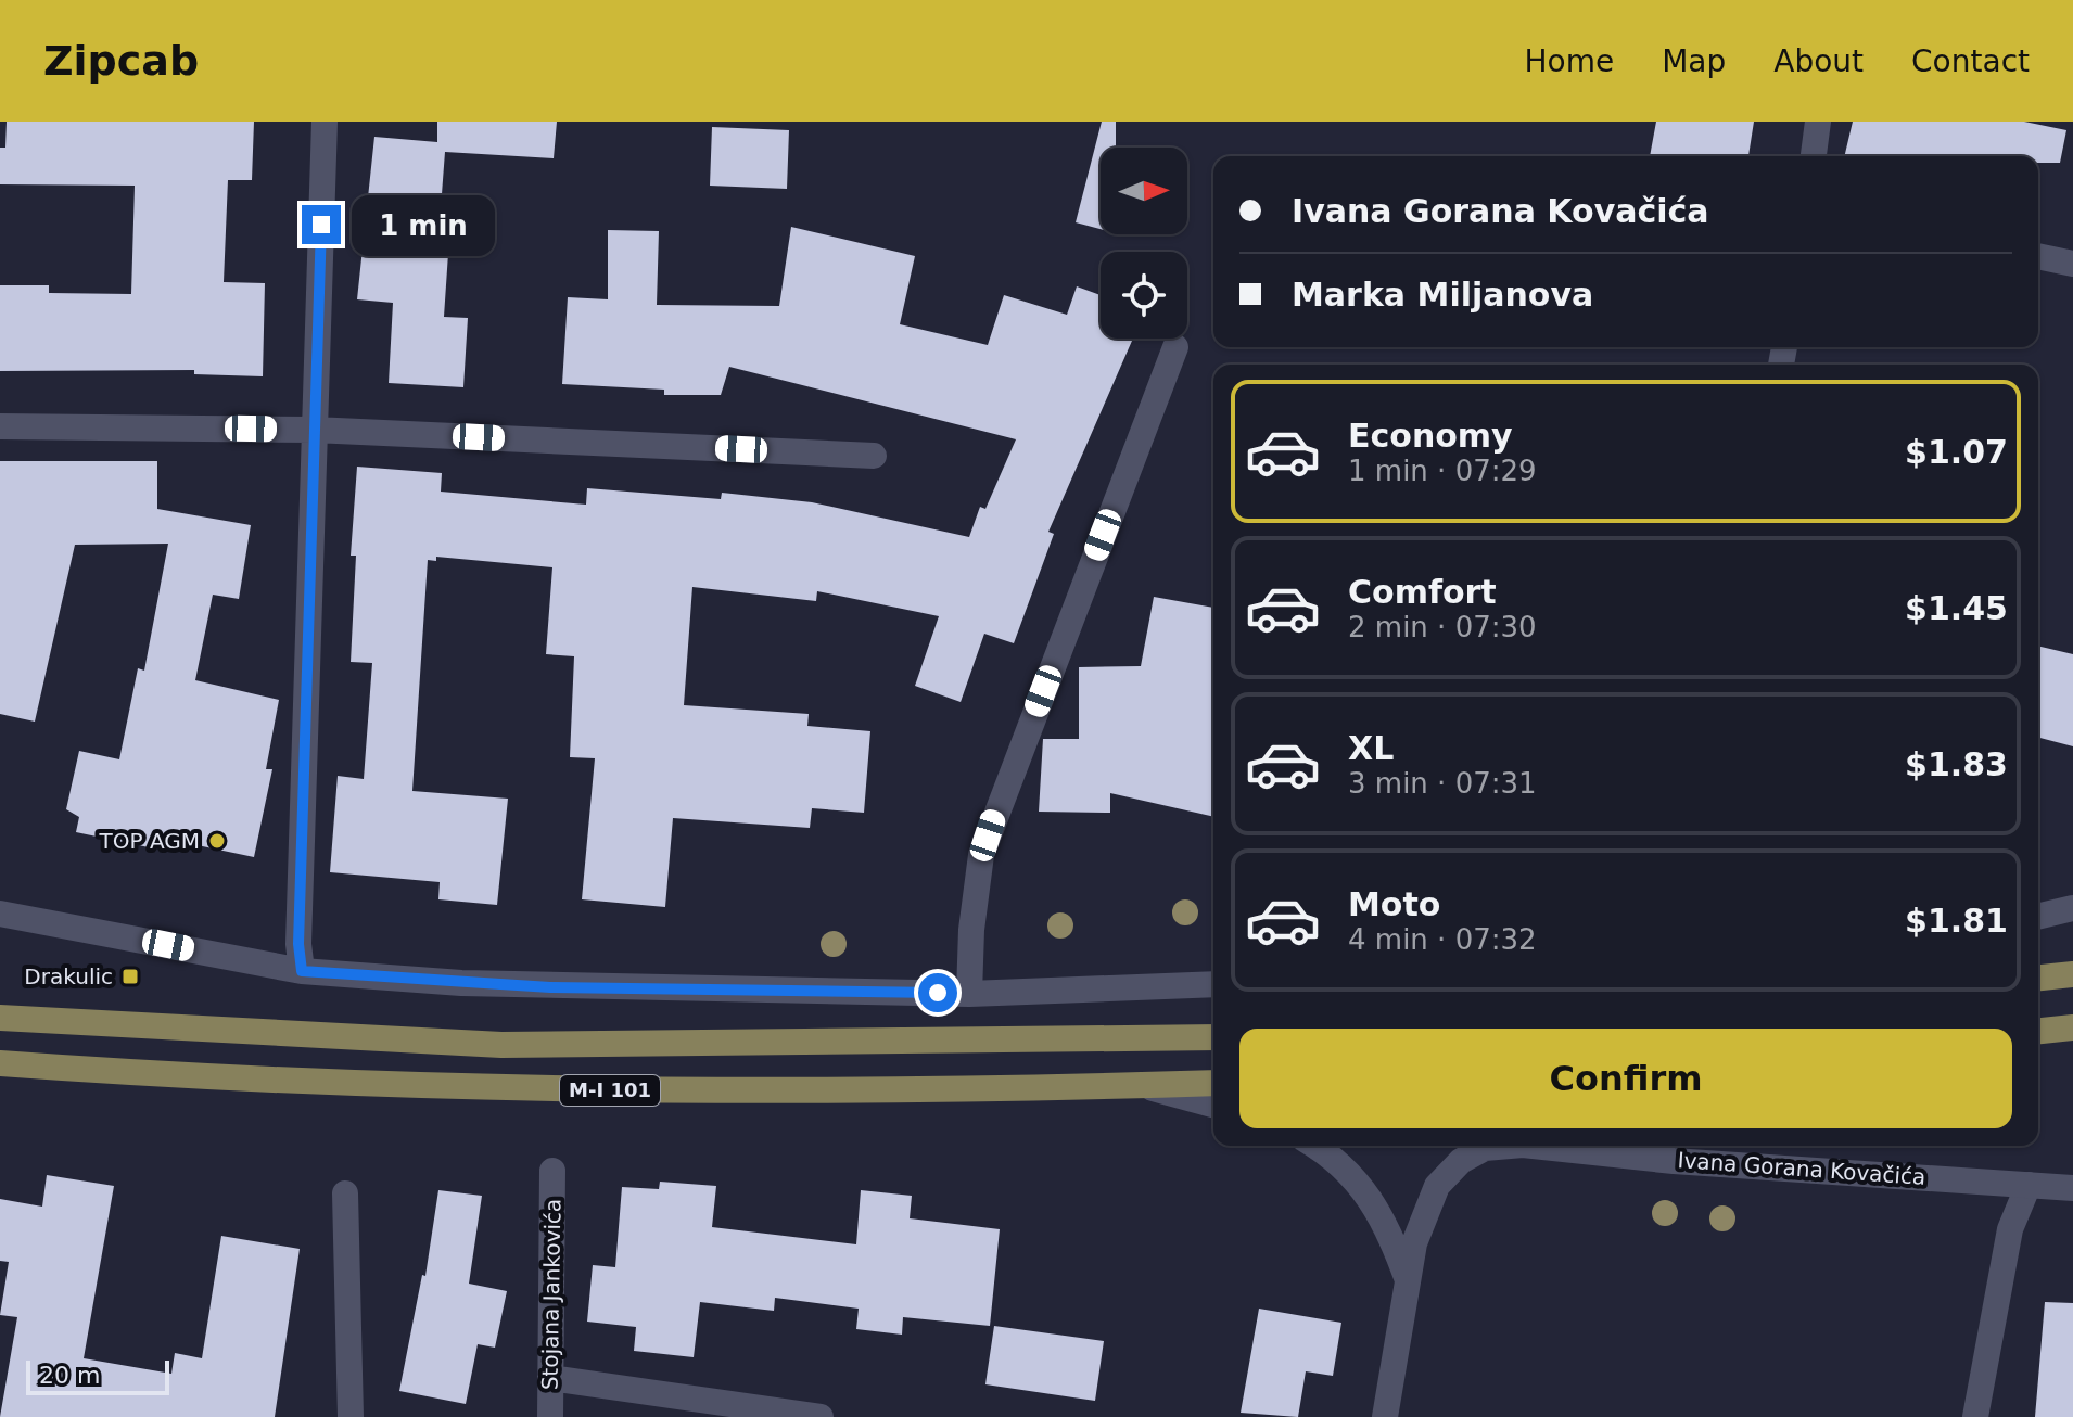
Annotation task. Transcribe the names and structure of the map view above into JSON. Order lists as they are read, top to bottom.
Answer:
{
  "streets": {
    "main road": ["M-I 101"],
    "street": ["Ivana Gorana Kovačića", "Stojana Jankovića"]
  },
  "places": {
    "other": ["TOP AGM"],
    "transit": ["Drakulic"]
  },
  "scale_bar": "20 m",
  "north": "right",
  "page": {
    "header": "Zipcab",
    "nav": [
      "Home",
      "Map",
      "About",
      "Contact"
    ],
    "banner": ["Ivana Gorana Kovačića", "Marka Miljanova"],
    "bubble": "1 min",
    "list": [
      {
        "name": "Economy",
        "note": "1 min · 07:29",
        "value": "$1.07"
      },
      {
        "name": "Comfort",
        "note": "2 min · 07:30",
        "value": "$1.45"
      },
      {
        "name": "XL",
        "note": "3 min · 07:31",
        "value": "$1.83"
      },
      {
        "name": "Moto",
        "note": "4 min · 07:32",
        "value": "$1.81"
      }
    ],
    "buttons": "Confirm",
    "scale": "20 m"
  }
}
